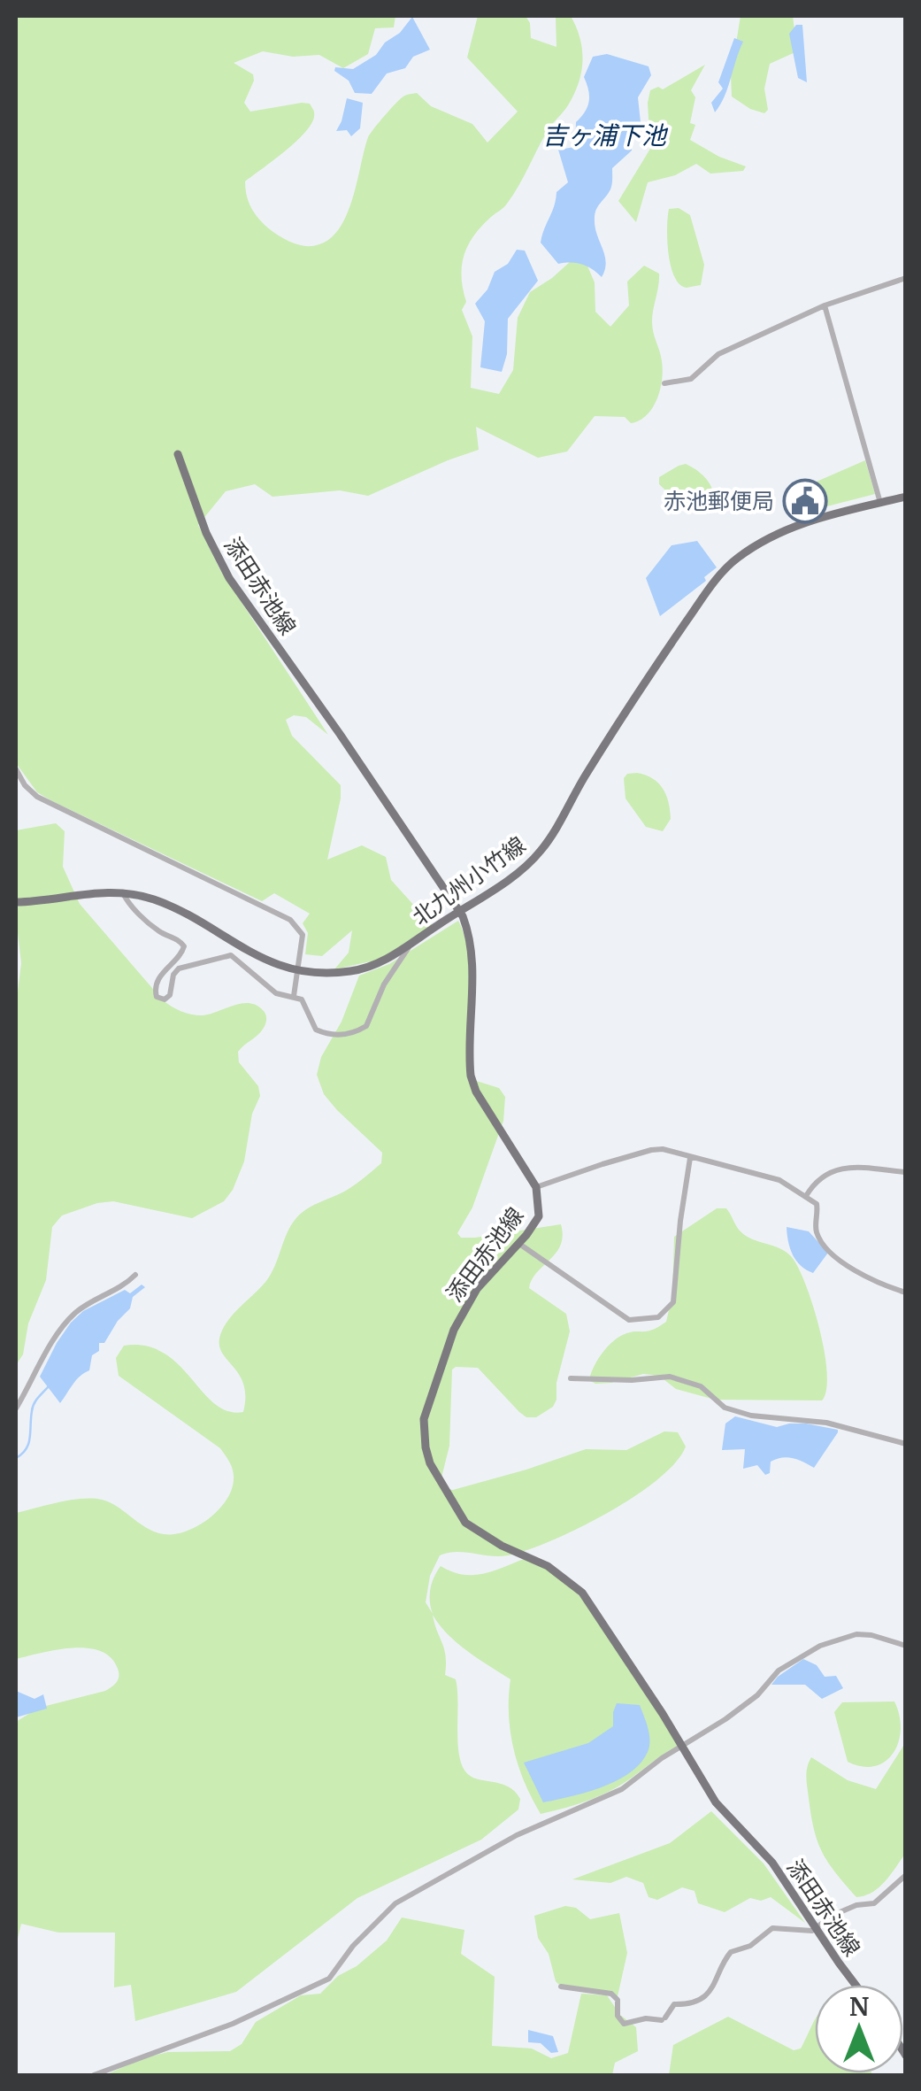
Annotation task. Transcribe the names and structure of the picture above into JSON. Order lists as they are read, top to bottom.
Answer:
{
  "streets": {
    "main road": ["添田赤池線", "北九州小竹線"]
  },
  "crossings": [
    ["添田赤池線", "北九州小竹線"]
  ],
  "water": ["吉ヶ浦下池"],
  "places": {
    "public building": ["赤池郵便局"]
  },
  "north": "top"
}
